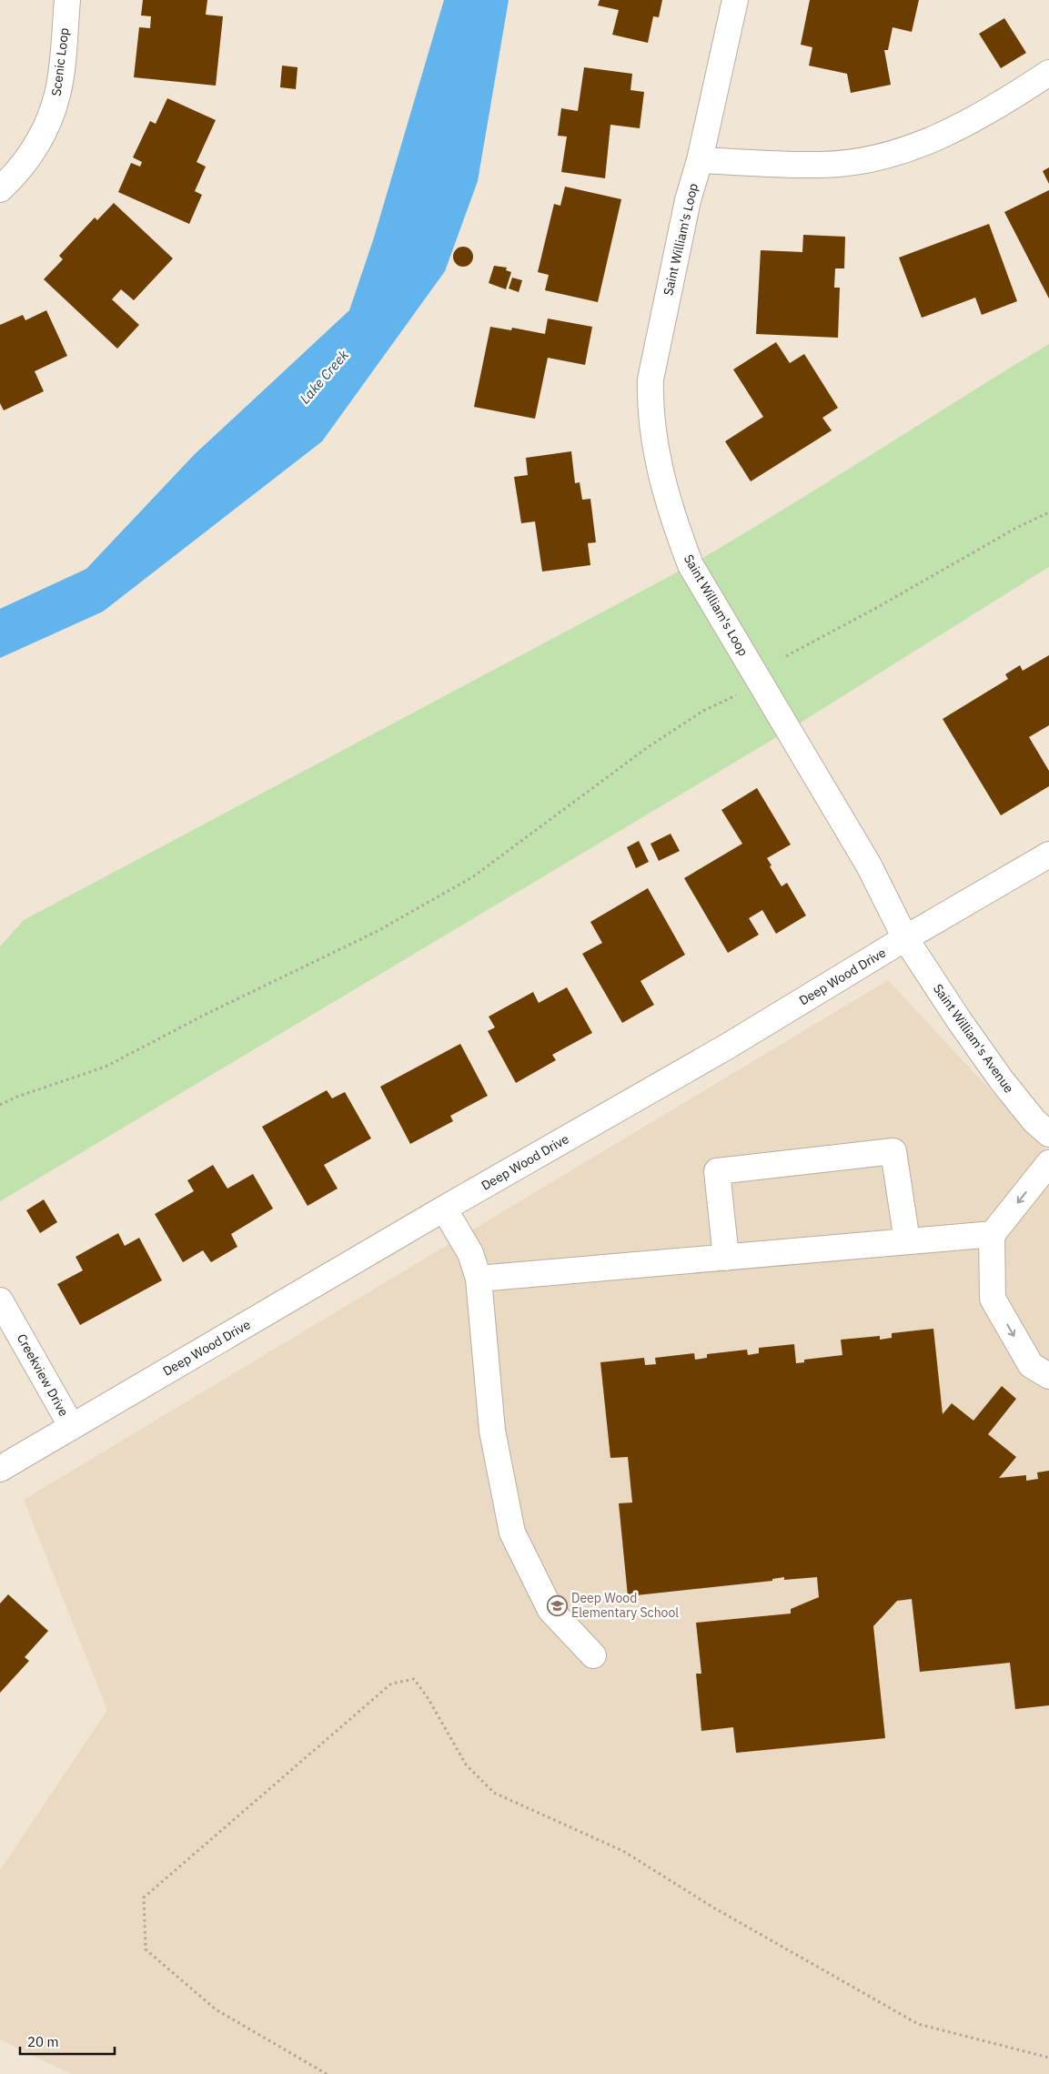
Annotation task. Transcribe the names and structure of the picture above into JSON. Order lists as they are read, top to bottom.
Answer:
{
  "streets": {
    "street": [
      "Scenic Loop",
      "Saint William's Loop",
      "Deep Wood Drive",
      "Saint William's Avenue",
      "Creekview Drive"
    ]
  },
  "crossings": [
    ["Saint William's Loop", "Deep Wood Drive"],
    ["Saint William's Loop", "Saint William's Avenue"],
    ["Deep Wood Drive", "Saint William's Avenue"],
    ["Deep Wood Drive", "Creekview Drive"]
  ],
  "water": ["Lake Creek"],
  "places": {
    "school or university": ["Deep Wood Elementary School"]
  },
  "scale_bar": "20 m"
}
